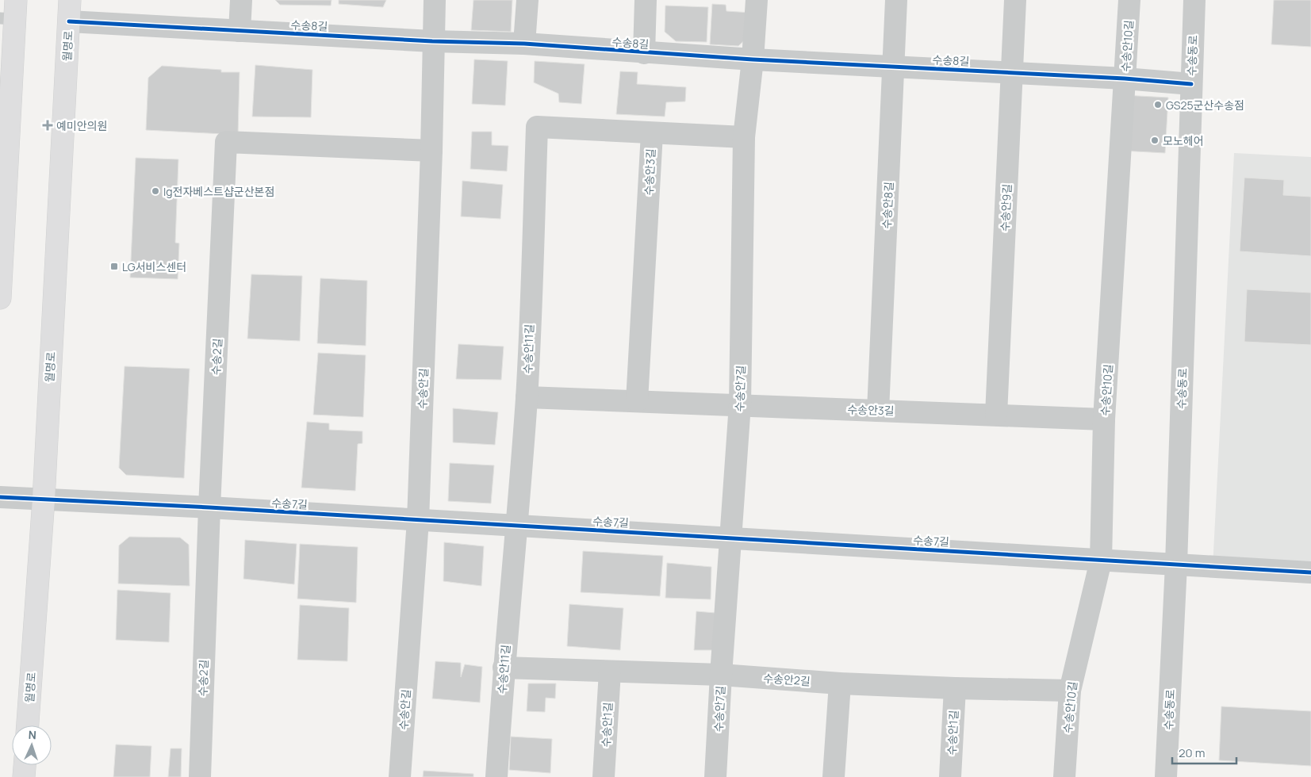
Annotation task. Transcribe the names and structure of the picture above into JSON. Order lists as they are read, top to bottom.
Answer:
{
  "streets": {
    "street": [
      "수송8길",
      "월명로",
      "수송안10길",
      "수송동로",
      "수송안3길",
      "수송안8길",
      "수송안9길",
      "수송안11길",
      "수송2길",
      "수송안길",
      "수송안7길",
      "수송7길",
      "수송안2길",
      "수송안1길"
    ]
  },
  "crossings": [
    ["수송8길", "월명로"],
    ["수송8길", "수송안10길"],
    ["수송8길", "수송동로"],
    ["수송8길", "수송안8길"],
    ["수송8길", "수송안9길"],
    ["수송8길", "수송안길"],
    ["수송8길", "수송안7길"],
    ["월명로", "수송7길"],
    ["수송안10길", "수송안3길"],
    ["수송안10길", "수송7길"],
    ["수송안10길", "수송안2길"],
    ["수송동로", "수송7길"],
    ["수송안3길", "수송안8길"],
    ["수송안3길", "수송안9길"],
    ["수송안3길", "수송안11길"],
    ["수송안3길", "수송안7길"],
    ["수송안11길", "수송안7길"],
    ["수송안11길", "수송7길"],
    ["수송안11길", "수송안2길"],
    ["수송2길", "수송안길"],
    ["수송2길", "수송7길"],
    ["수송안길", "수송7길"],
    ["수송안7길", "수송7길"],
    ["수송안7길", "수송안2길"],
    ["수송안2길", "수송안1길"]
  ],
  "places": {
    "other": ["GS25군산수송점", "모노헤어", "lg전자베스트샵군산본점"],
    "health": ["예미안의원"],
    "transit": ["LG서비스센터"]
  },
  "scale_bar": "20 m",
  "north": "top"
}
